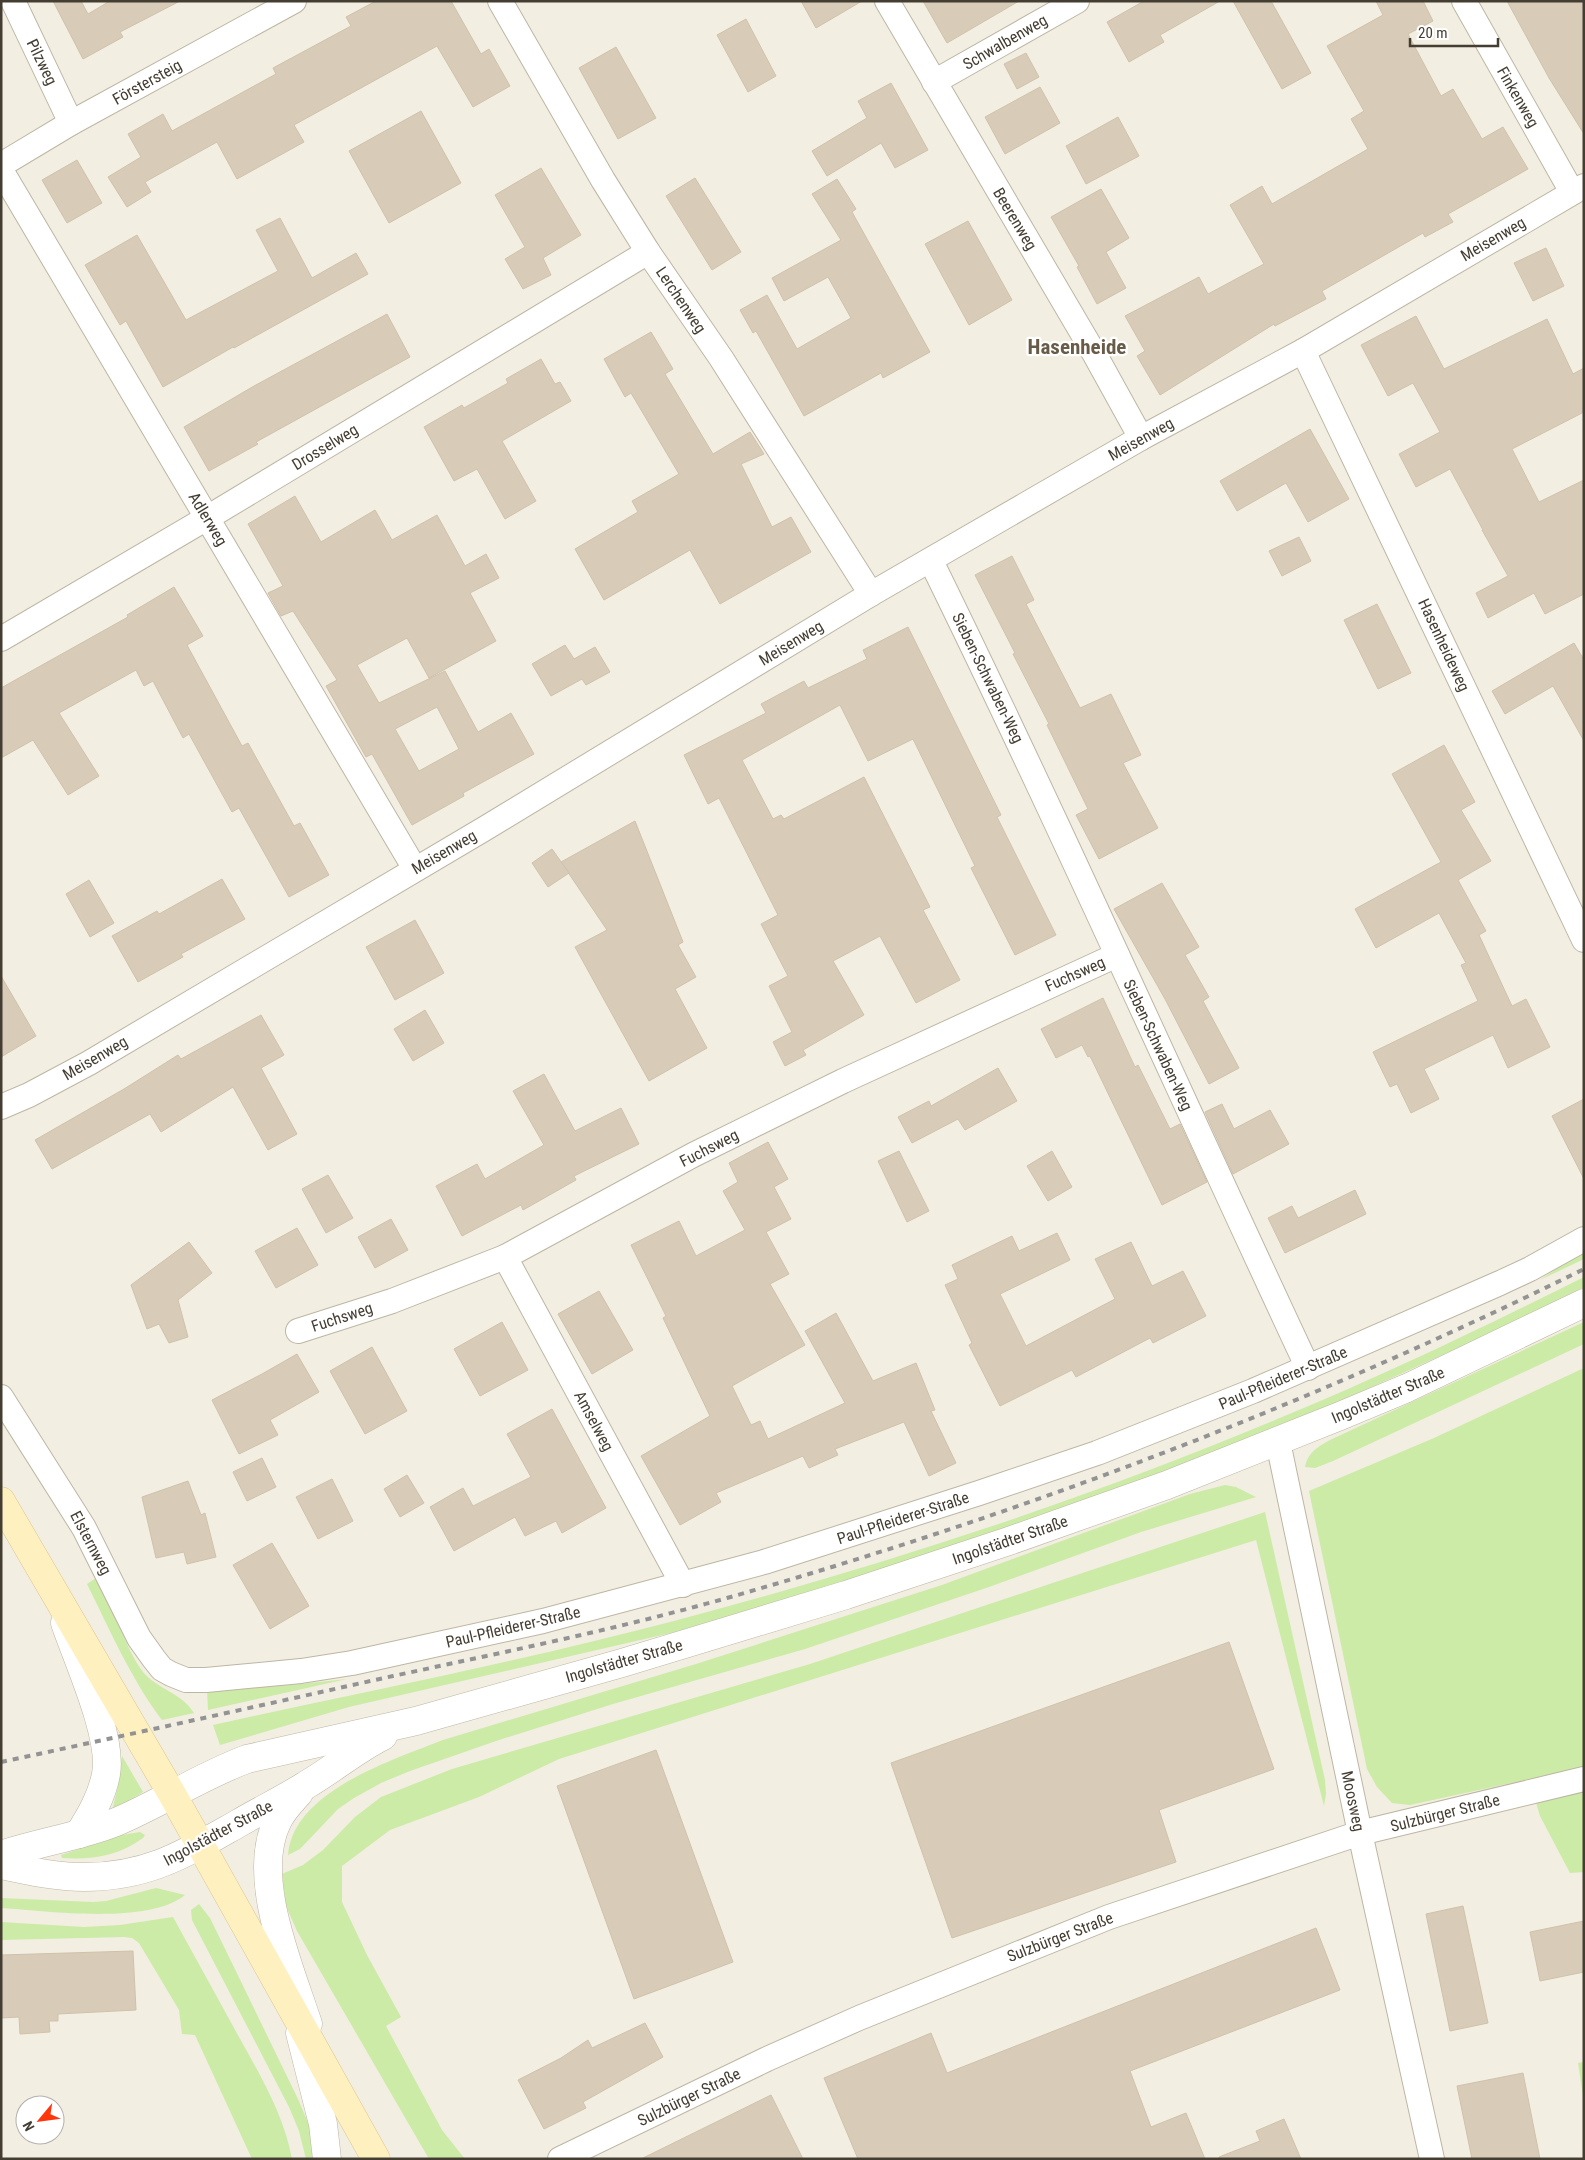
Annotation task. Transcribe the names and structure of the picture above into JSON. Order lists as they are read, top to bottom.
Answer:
{
  "streets": {
    "street": [
      "Schwalbenweg",
      "Pilzweg",
      "Förstersteig",
      "Finkenweg",
      "Beerenweg",
      "Meisenweg",
      "Lerchenweg",
      "Drosselweg",
      "Adlerweg",
      "Hasenheideweg",
      "Sieben-Schwaben-Weg",
      "Fuchsweg",
      "Paul-Pfleiderer-Straße",
      "Ingolstädter Straße",
      "Amselweg",
      "Elsternweg",
      "Moosweg",
      "Sulzbürger Straße"
    ]
  },
  "crossings": [
    ["Schwalbenweg", "Beerenweg"],
    ["Pilzweg", "Förstersteig"],
    ["Finkenweg", "Meisenweg"],
    ["Beerenweg", "Meisenweg"],
    ["Meisenweg", "Lerchenweg"],
    ["Meisenweg", "Adlerweg"],
    ["Meisenweg", "Hasenheideweg"],
    ["Meisenweg", "Sieben-Schwaben-Weg"],
    ["Lerchenweg", "Drosselweg"],
    ["Drosselweg", "Adlerweg"],
    ["Sieben-Schwaben-Weg", "Fuchsweg"],
    ["Sieben-Schwaben-Weg", "Paul-Pfleiderer-Straße"],
    ["Fuchsweg", "Amselweg"],
    ["Paul-Pfleiderer-Straße", "Amselweg"],
    ["Paul-Pfleiderer-Straße", "Elsternweg"],
    ["Ingolstädter Straße", "Moosweg"],
    ["Moosweg", "Sulzbürger Straße"]
  ],
  "districts": ["Hasenheide"],
  "scale_bar": "20 m",
  "north": "bottom left"
}
